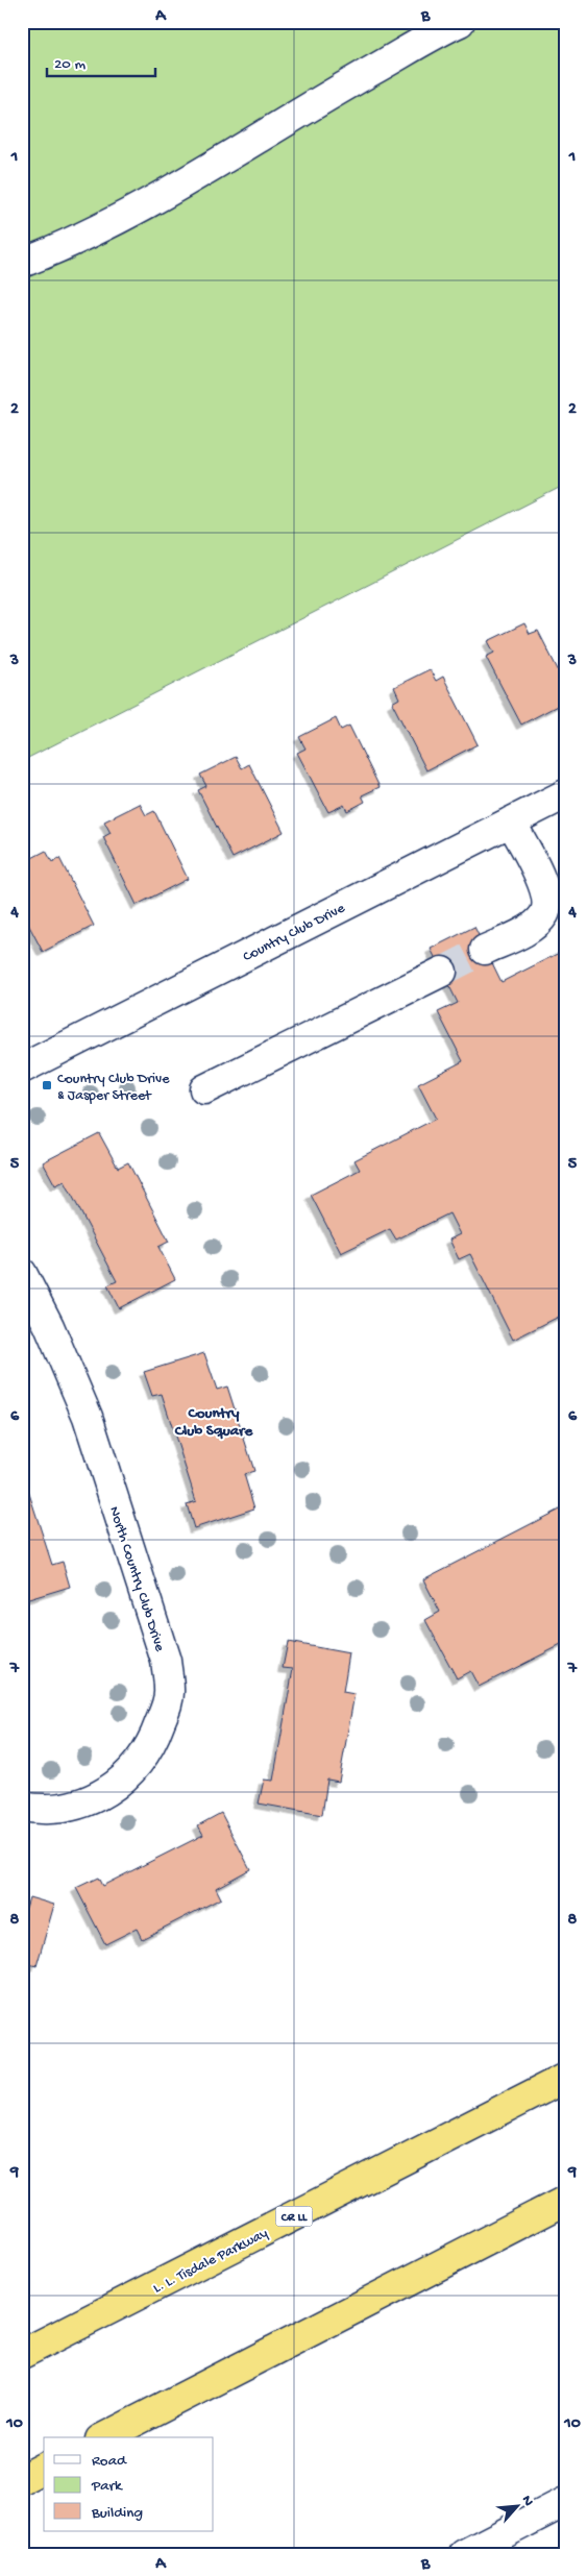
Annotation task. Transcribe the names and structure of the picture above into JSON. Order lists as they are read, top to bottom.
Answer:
{
  "streets": {
    "highway": ["CR LL", "L. L. Tisdale Parkway"],
    "street": ["Country Club Drive", "North Country Club Drive"]
  },
  "districts": ["Country Club Square"],
  "places": {
    "transit": ["Country Club Drive & Jasper Street"]
  },
  "legend": ["Road", "Park", "Building"],
  "scale_bar": "20 m",
  "north": "top right",
  "grid": {
    "columns": ["A", "B"],
    "rows": [
      "1",
      "2",
      "3",
      "4",
      "5",
      "6",
      "7",
      "8",
      "9",
      "10"
    ]
  }
}
